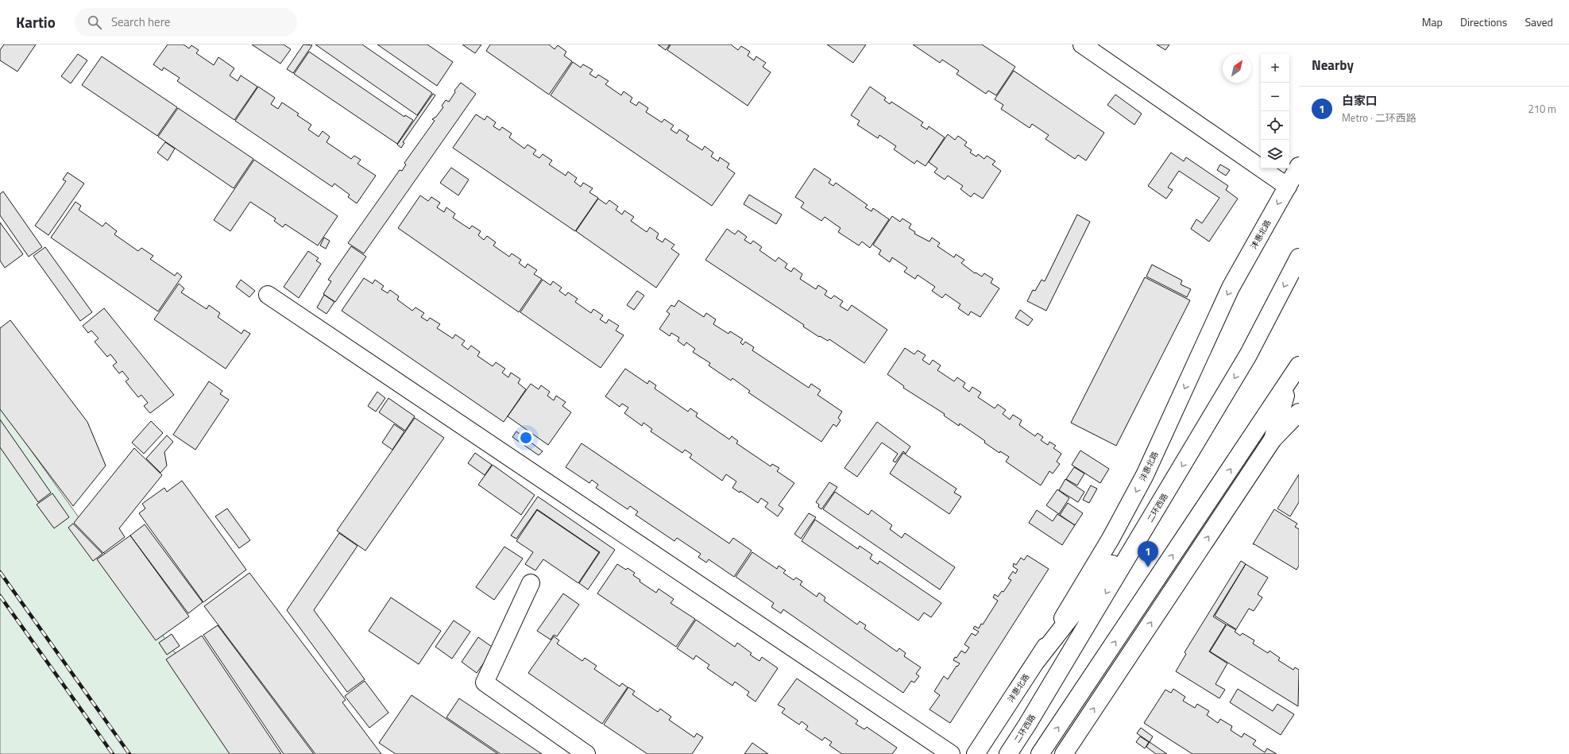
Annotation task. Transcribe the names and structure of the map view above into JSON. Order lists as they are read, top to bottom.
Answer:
{
  "streets": {
    "main road": ["沣惠北路", "二环西路"]
  },
  "north": "top right",
  "page": {
    "header": "Kartio",
    "search": "Search here",
    "nav": ["Map", "Directions", "Saved"],
    "heading": "Nearby",
    "map_buttons": ["+", "−"],
    "list": [
      {
        "mark": "1",
        "name": "白家口",
        "note": "Metro · 二环西路",
        "value": "210 m"
      }
    ],
    "pins": "1"
  }
}
